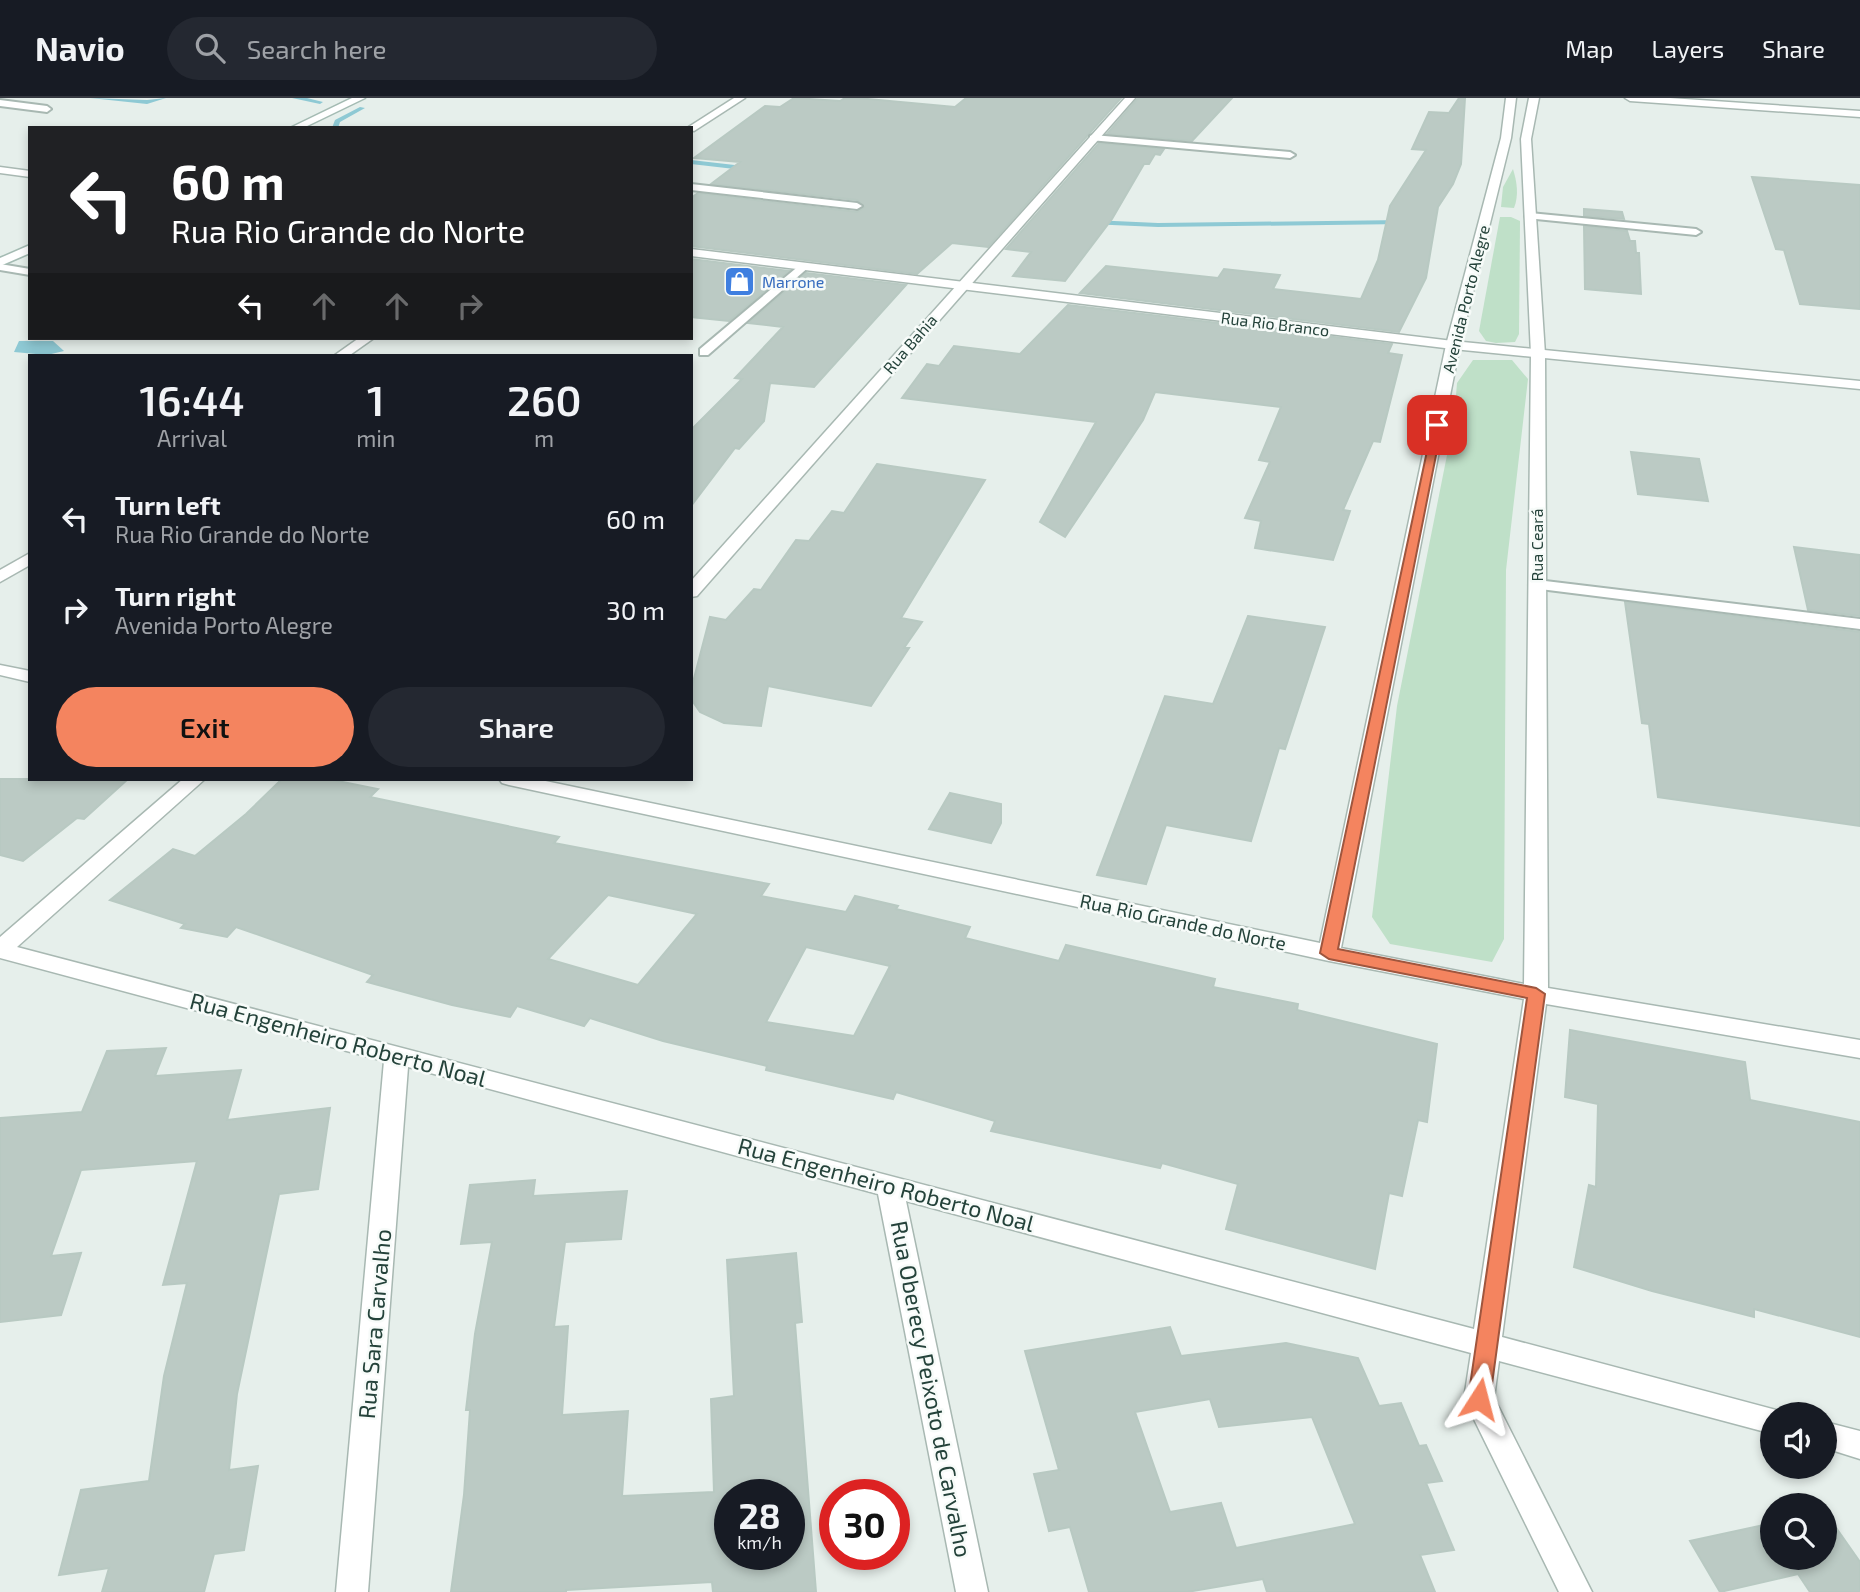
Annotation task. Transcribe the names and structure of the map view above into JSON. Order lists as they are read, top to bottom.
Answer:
{
  "streets": {
    "street": [
      "Avenida Porto Alegre",
      "Rua Rio Branco",
      "Rua Bahia",
      "Rua Ceará",
      "Rua Rio Grande do Norte",
      "Rua Engenheiro Roberto Noal",
      "Rua Sara Carvalho",
      "Rua Oberecy Peixoto de Carvalho"
    ]
  },
  "crossings": [
    ["Avenida Porto Alegre", "Rua Rio Branco"],
    ["Avenida Porto Alegre", "Rua Rio Grande do Norte"],
    ["Rua Rio Branco", "Rua Bahia"],
    ["Rua Rio Branco", "Rua Ceará"],
    ["Rua Ceará", "Rua Rio Grande do Norte"],
    ["Rua Ceará", "Rua Engenheiro Roberto Noal"],
    ["Rua Engenheiro Roberto Noal", "Rua Sara Carvalho"],
    ["Rua Engenheiro Roberto Noal", "Rua Oberecy Peixoto de Carvalho"]
  ],
  "places": {
    "shop": ["Marrone"]
  },
  "page": {
    "header": "Navio",
    "search": "Search here",
    "nav": ["Map", "Layers", "Share"],
    "turn": ["60 m", "Rua Rio Grande do Norte"],
    "eta": [
      "16:44",
      "Arrival",
      "1",
      "min",
      "260",
      "m"
    ],
    "list": [
      {
        "name": "Turn left",
        "note": "Rua Rio Grande do Norte",
        "value": "60 m"
      },
      {
        "name": "Turn right",
        "note": "Avenida Porto Alegre",
        "value": "30 m"
      }
    ],
    "buttons": ["Exit", "Share"],
    "speed": "28 km/h",
    "limit": "30"
  }
}
